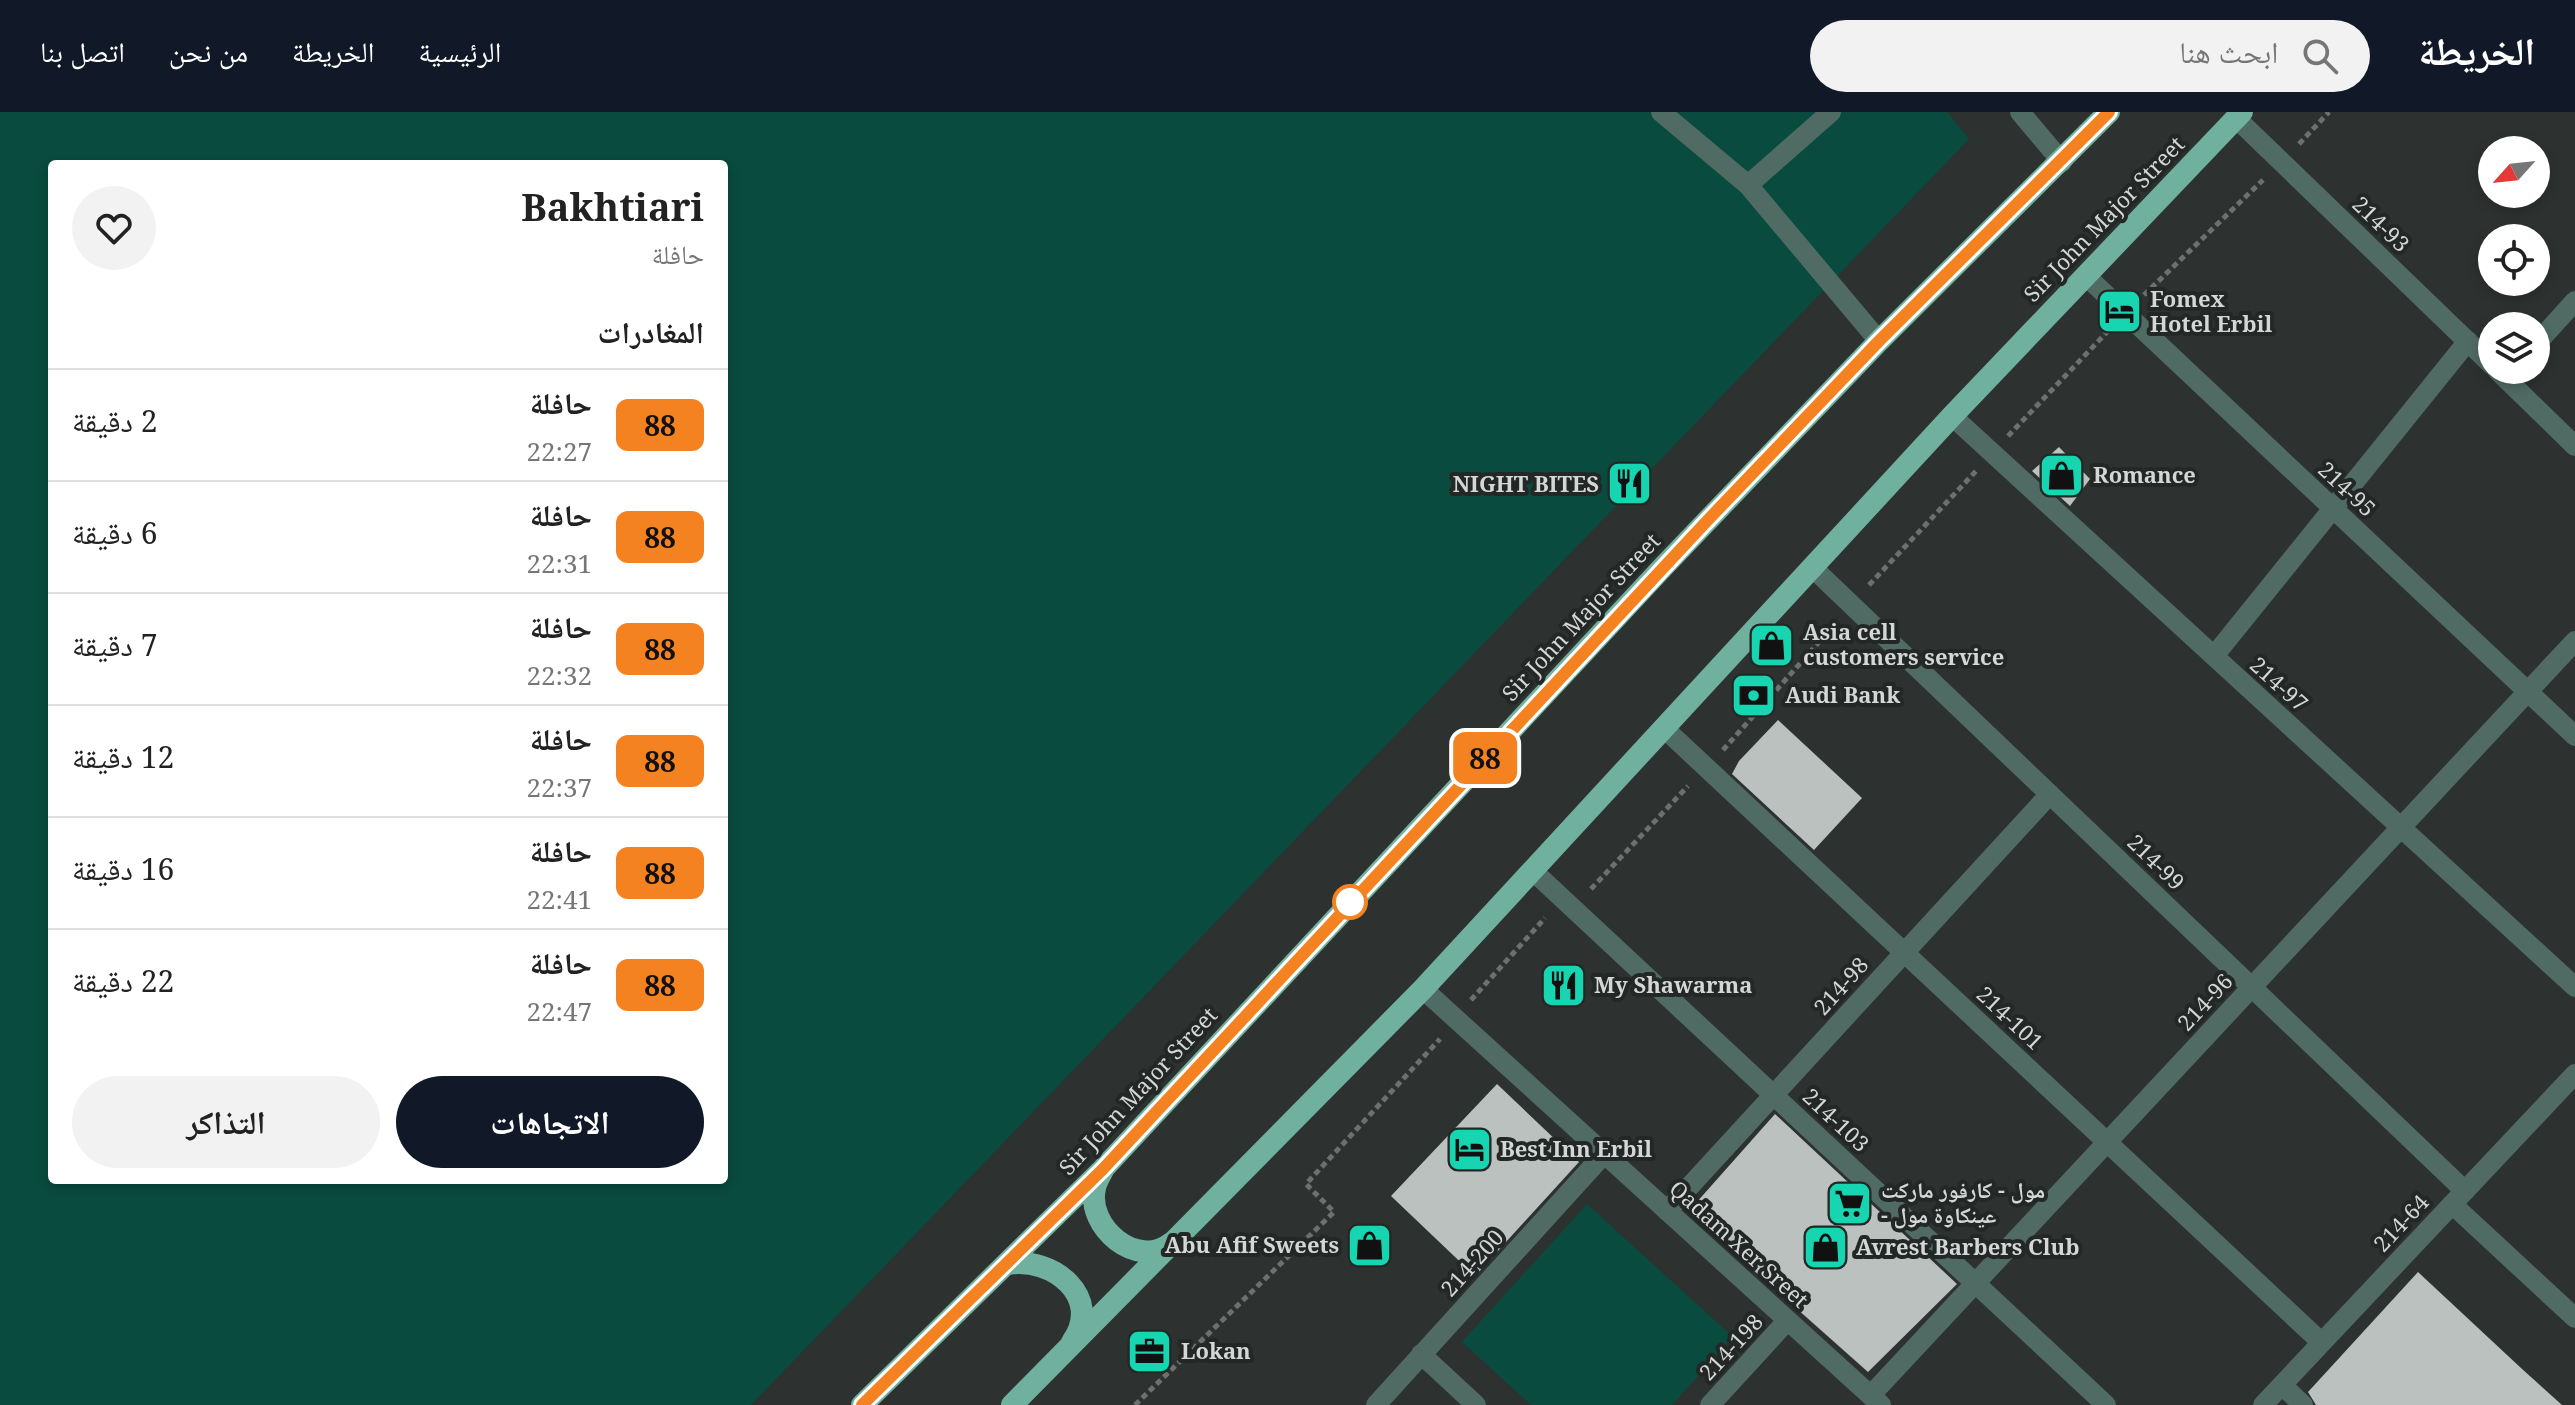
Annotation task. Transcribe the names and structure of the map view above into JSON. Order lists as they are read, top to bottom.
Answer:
{
  "streets": {
    "highway": ["Sir John Major Street"],
    "street": [
      "214-93",
      "214-95",
      "214-97",
      "214-99",
      "214-98",
      "214-96",
      "214-101",
      "214-103",
      "214-64",
      "Qadam Xer Sreet",
      "214-200",
      "214-198"
    ]
  },
  "crossings": [
    ["Sir John Major Street", "214-93"],
    ["Sir John Major Street", "214-95"],
    ["Sir John Major Street", "214-97"],
    ["Sir John Major Street", "214-99"],
    ["Sir John Major Street", "214-101"],
    ["Sir John Major Street", "214-103"],
    ["Sir John Major Street", "Qadam Xer Sreet"],
    ["214-95", "214-96"],
    ["214-97", "214-96"],
    ["214-99", "214-98"],
    ["214-99", "214-96"],
    ["214-99", "214-64"],
    ["214-98", "214-101"],
    ["214-98", "214-103"],
    ["214-98", "Qadam Xer Sreet"],
    ["214-96", "214-101"],
    ["214-96", "214-103"],
    ["214-96", "Qadam Xer Sreet"],
    ["214-101", "214-64"],
    ["Qadam Xer Sreet", "214-200"],
    ["Qadam Xer Sreet", "214-198"]
  ],
  "places": {
    "hotel": ["Fomex Hotel Erbil", "Best Inn Erbil"],
    "shop": [
      "Romance",
      "Asia cell customers service",
      "Abu Afif Sweets",
      "Avrest Barbers Club"
    ],
    "restaurant": ["NIGHT BITES", "My Shawarma"],
    "bank": ["Audi Bank"],
    "supermarket": ["مول - كارفور ماركت - عينكاوة مول"],
    "office": ["Lokan"]
  },
  "lines": ["bus line 88"],
  "north": "bottom left",
  "page": {
    "header": "الخريطة",
    "search": "ابحث هنا",
    "nav": [
      "الرئيسية",
      "الخريطة",
      "من نحن",
      "اتصل بنا"
    ],
    "on_map": "88",
    "heading": [
      ["Bakhtiari", "حافلة"],
      "المغادرات"
    ],
    "list": [
      {
        "mark": "88",
        "name": "حافلة",
        "note": "22:27",
        "value": "2 دقيقة"
      },
      {
        "mark": "88",
        "name": "حافلة",
        "note": "22:31",
        "value": "6 دقيقة"
      },
      {
        "mark": "88",
        "name": "حافلة",
        "note": "22:32",
        "value": "7 دقيقة"
      },
      {
        "mark": "88",
        "name": "حافلة",
        "note": "22:37",
        "value": "12 دقيقة"
      },
      {
        "mark": "88",
        "name": "حافلة",
        "note": "22:41",
        "value": "16 دقيقة"
      },
      {
        "mark": "88",
        "name": "حافلة",
        "note": "22:47",
        "value": "22 دقيقة"
      }
    ],
    "buttons": ["الاتجاهات", "التذاكر"]
  }
}
